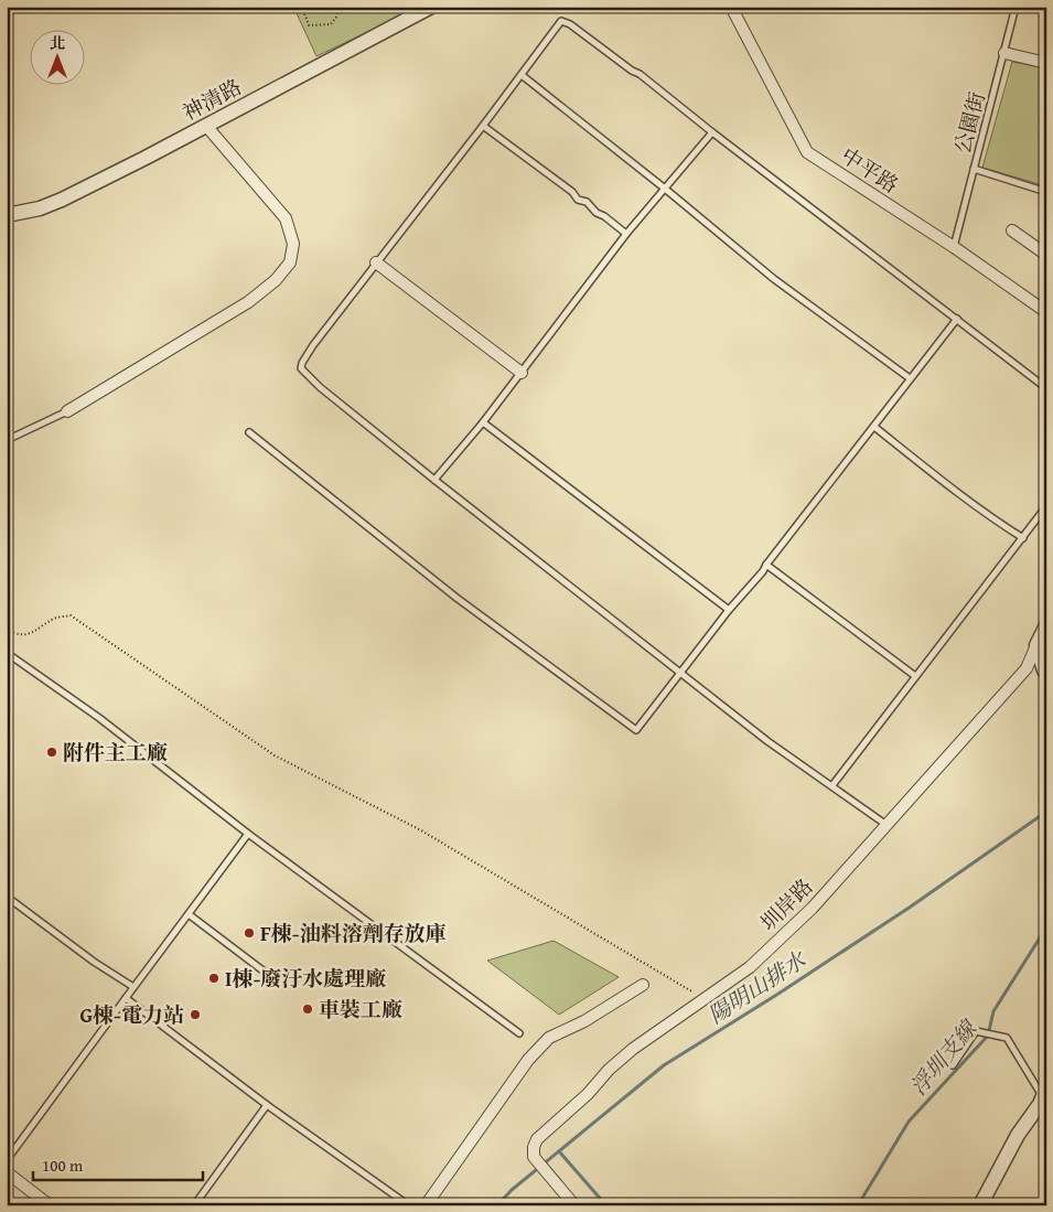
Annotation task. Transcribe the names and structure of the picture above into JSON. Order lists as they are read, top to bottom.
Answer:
{
  "streets": {
    "street": ["神清路", "中平路", "圳岸路"],
    "lane": ["公園街"]
  },
  "crossings": [
    ["公園街", "中平路"]
  ],
  "water": ["陽明山排水", "浮圳支線"],
  "places": [
    "附件主工廠",
    "F棟-油料溶劑存放庫",
    "I棟-廢汙水處理廠",
    "車裝工廠",
    "G棟-電力站"
  ],
  "scale_bar": "100 m",
  "north": "top"
}
